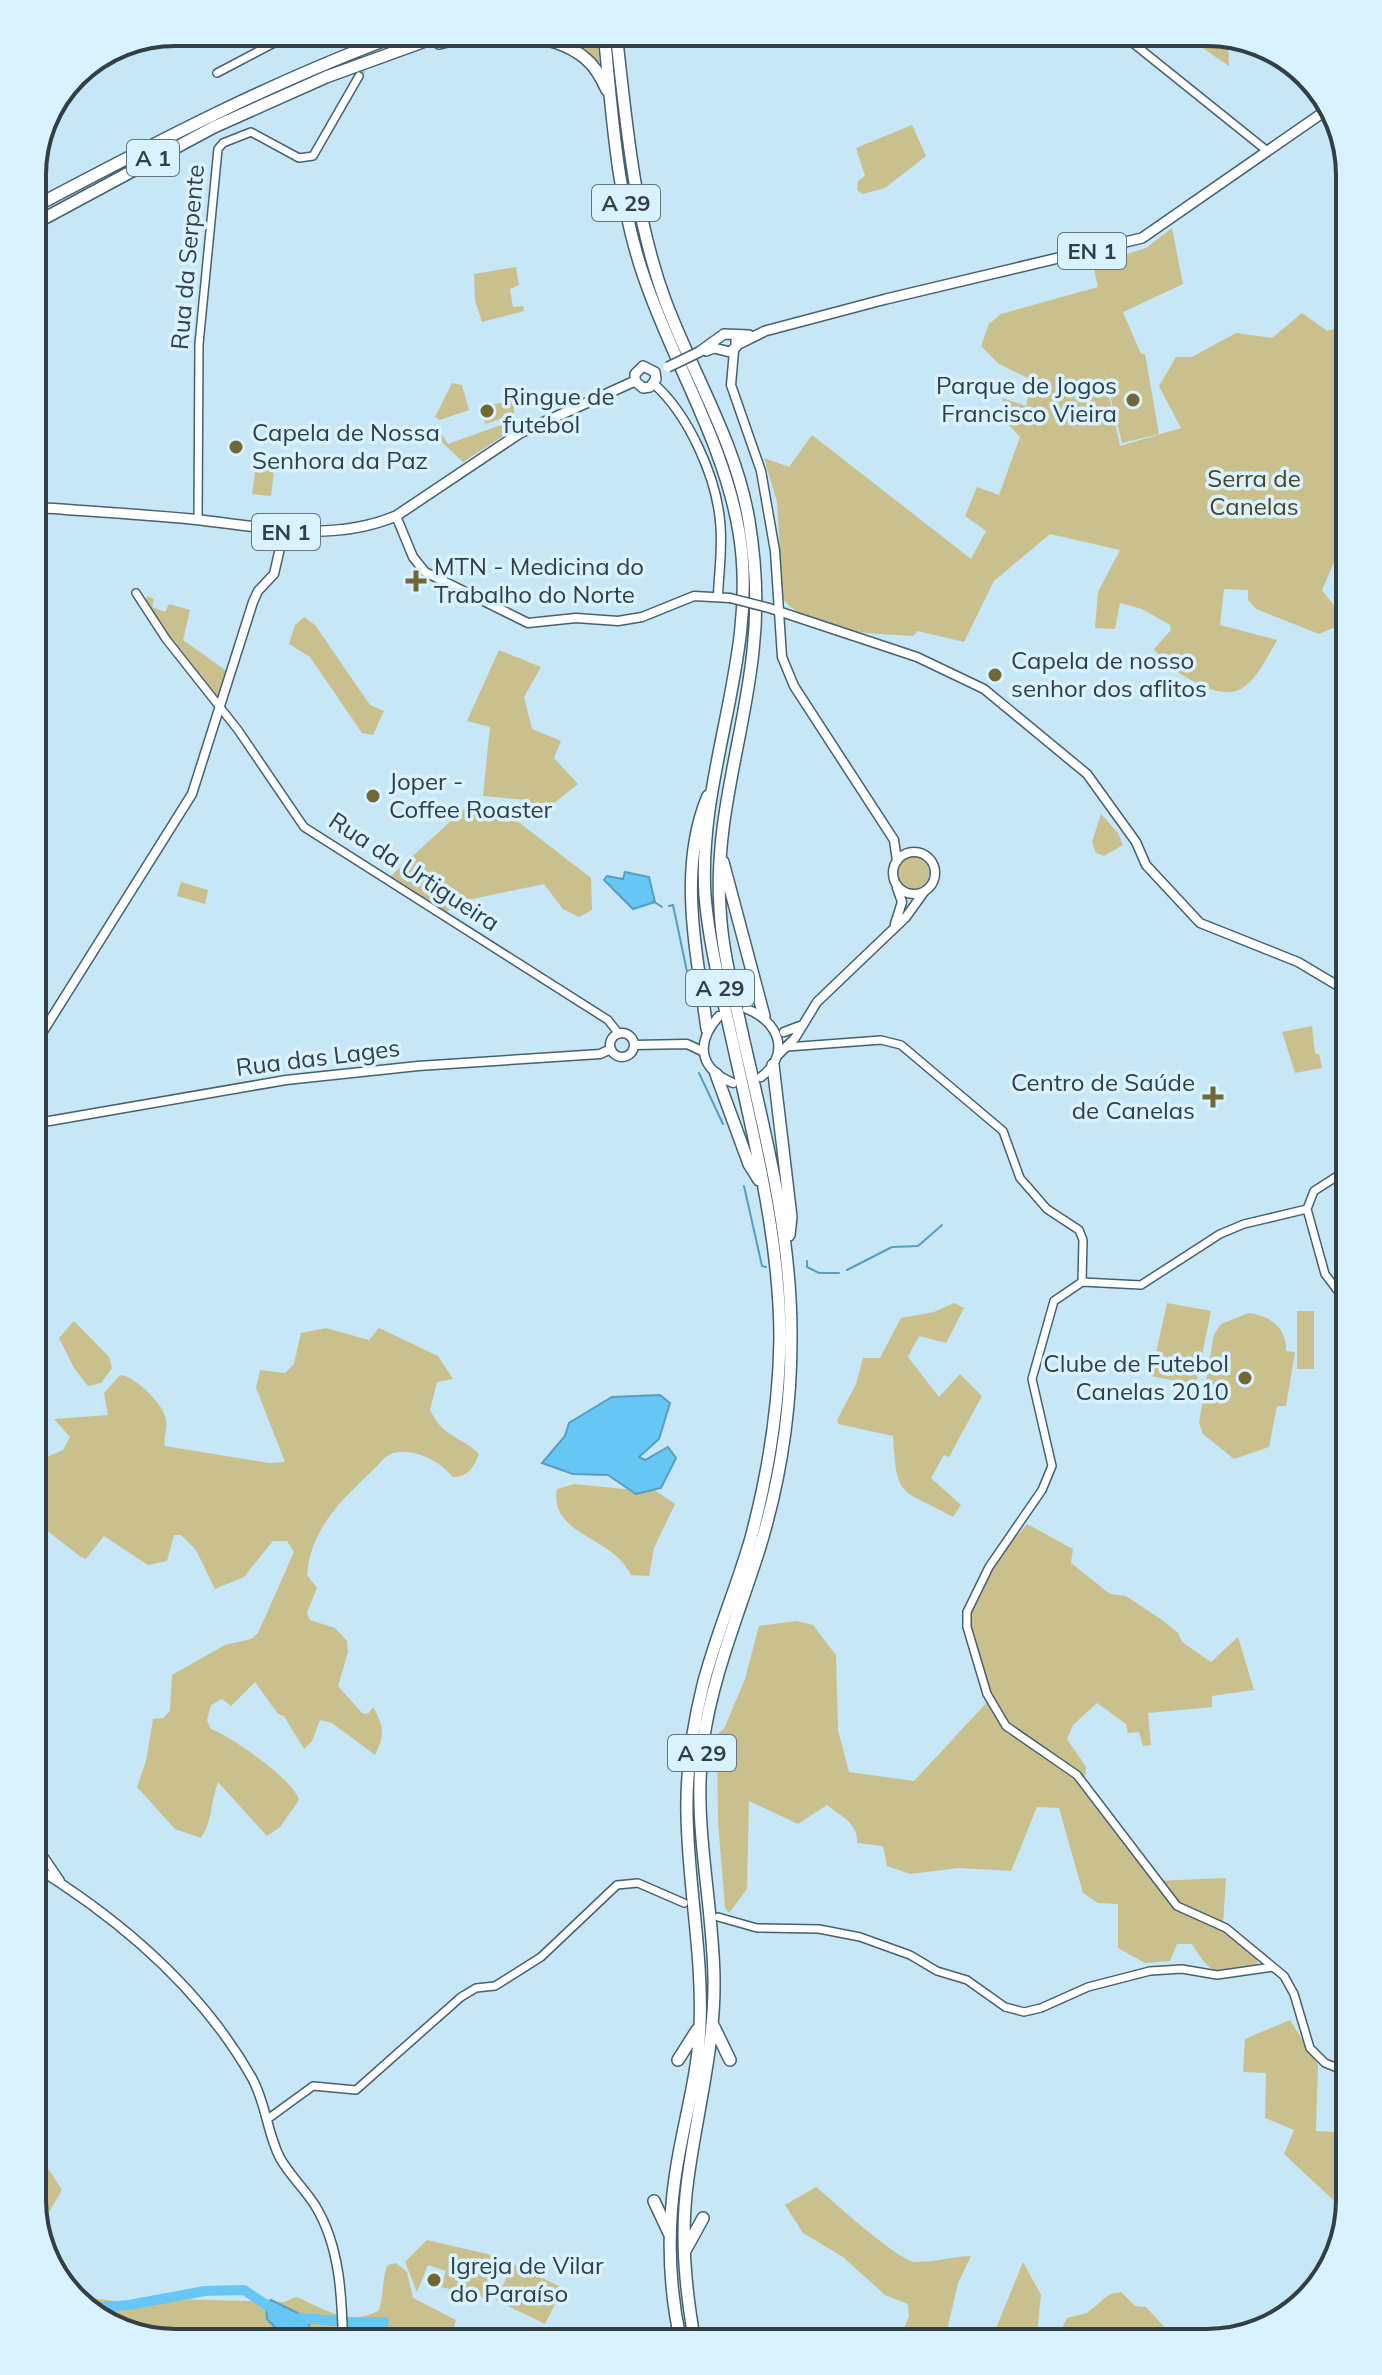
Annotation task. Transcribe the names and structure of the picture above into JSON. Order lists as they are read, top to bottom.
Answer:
{
  "streets": {
    "highway": ["A 1", "A 29"],
    "main road": ["EN 1", "Rua das Lages"],
    "street": ["Rua da Serpente", "Rua da Urtigueira"]
  },
  "crossings": [
    ["EN 1", "Rua da Serpente"],
    ["Rua da Urtigueira", "Rua das Lages"]
  ],
  "parks": ["Serra de Canelas"],
  "places": {
    "other": [
      "Parque de Jogos Francisco Vieira",
      "Ringue de futebol",
      "Capela de Nossa Senhora da Paz",
      "Capela de nosso senhor dos aflitos",
      "Joper - Coffee Roaster",
      "Clube de Futebol Canelas 2010",
      "Igreja de Vilar do Paraíso"
    ],
    "health": ["MTN - Medicina do Trabalho do Norte", "Centro de Saúde de Canelas"]
  }
}
